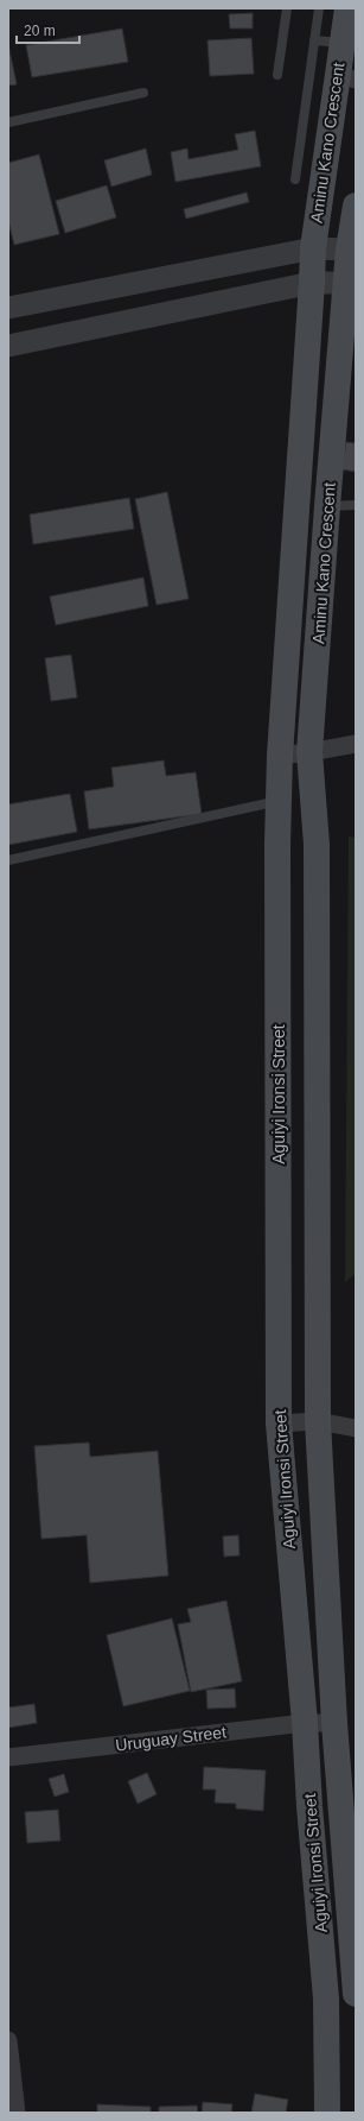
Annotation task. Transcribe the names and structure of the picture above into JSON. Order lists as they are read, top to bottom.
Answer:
{
  "streets": {
    "main road": ["Aminu Kano Crescent", "Aguiyi Ironsi Street"],
    "street": ["Uruguay Street"]
  },
  "crossings": [
    ["Aminu Kano Crescent", "Aguiyi Ironsi Street"],
    ["Aguiyi Ironsi Street", "Uruguay Street"]
  ],
  "scale_bar": "20 m"
}
